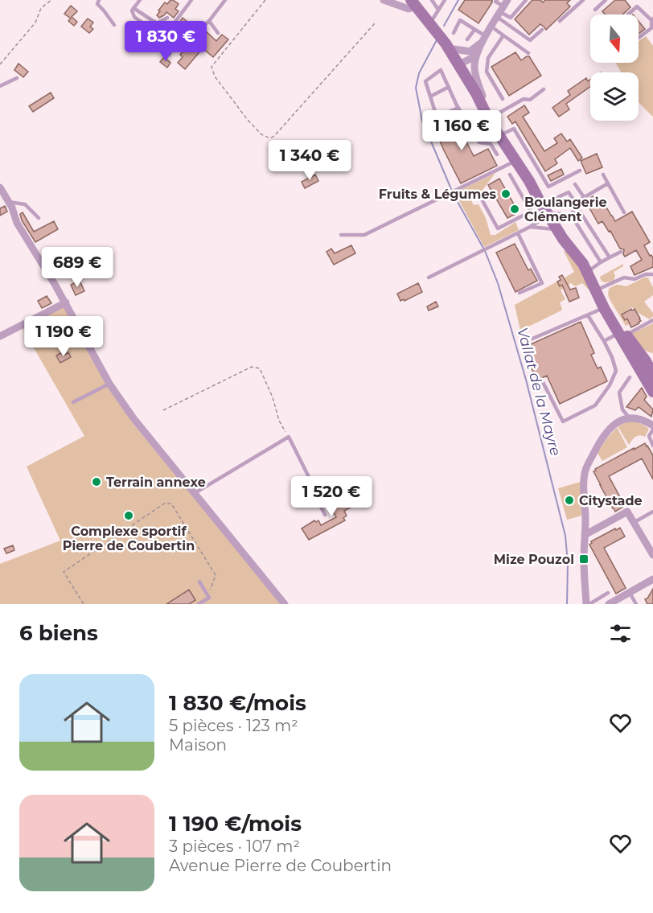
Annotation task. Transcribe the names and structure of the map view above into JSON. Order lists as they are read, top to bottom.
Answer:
{
  "water": ["Vallat de la Mayre"],
  "places": {
    "other": [
      "Fruits & Légumes",
      "Boulangerie Clément",
      "Terrain annexe",
      "Citystade",
      "Complexe sportif Pierre de Coubertin"
    ],
    "transit": ["Mize Pouzol"]
  },
  "north": "bottom",
  "page": {
    "price": [
      "1 830 €",
      "1 160 €",
      "1 340 €",
      "689 €",
      "1 190 €",
      "1 520 €"
    ],
    "heading": "6 biens",
    "list": [
      {
        "name": "1 830 €/mois",
        "note": "5 pièces · 123 m² · Maison"
      },
      {
        "name": "1 190 €/mois",
        "note": "3 pièces · 107 m² · Avenue Pierre de Coubertin"
      }
    ]
  }
}
